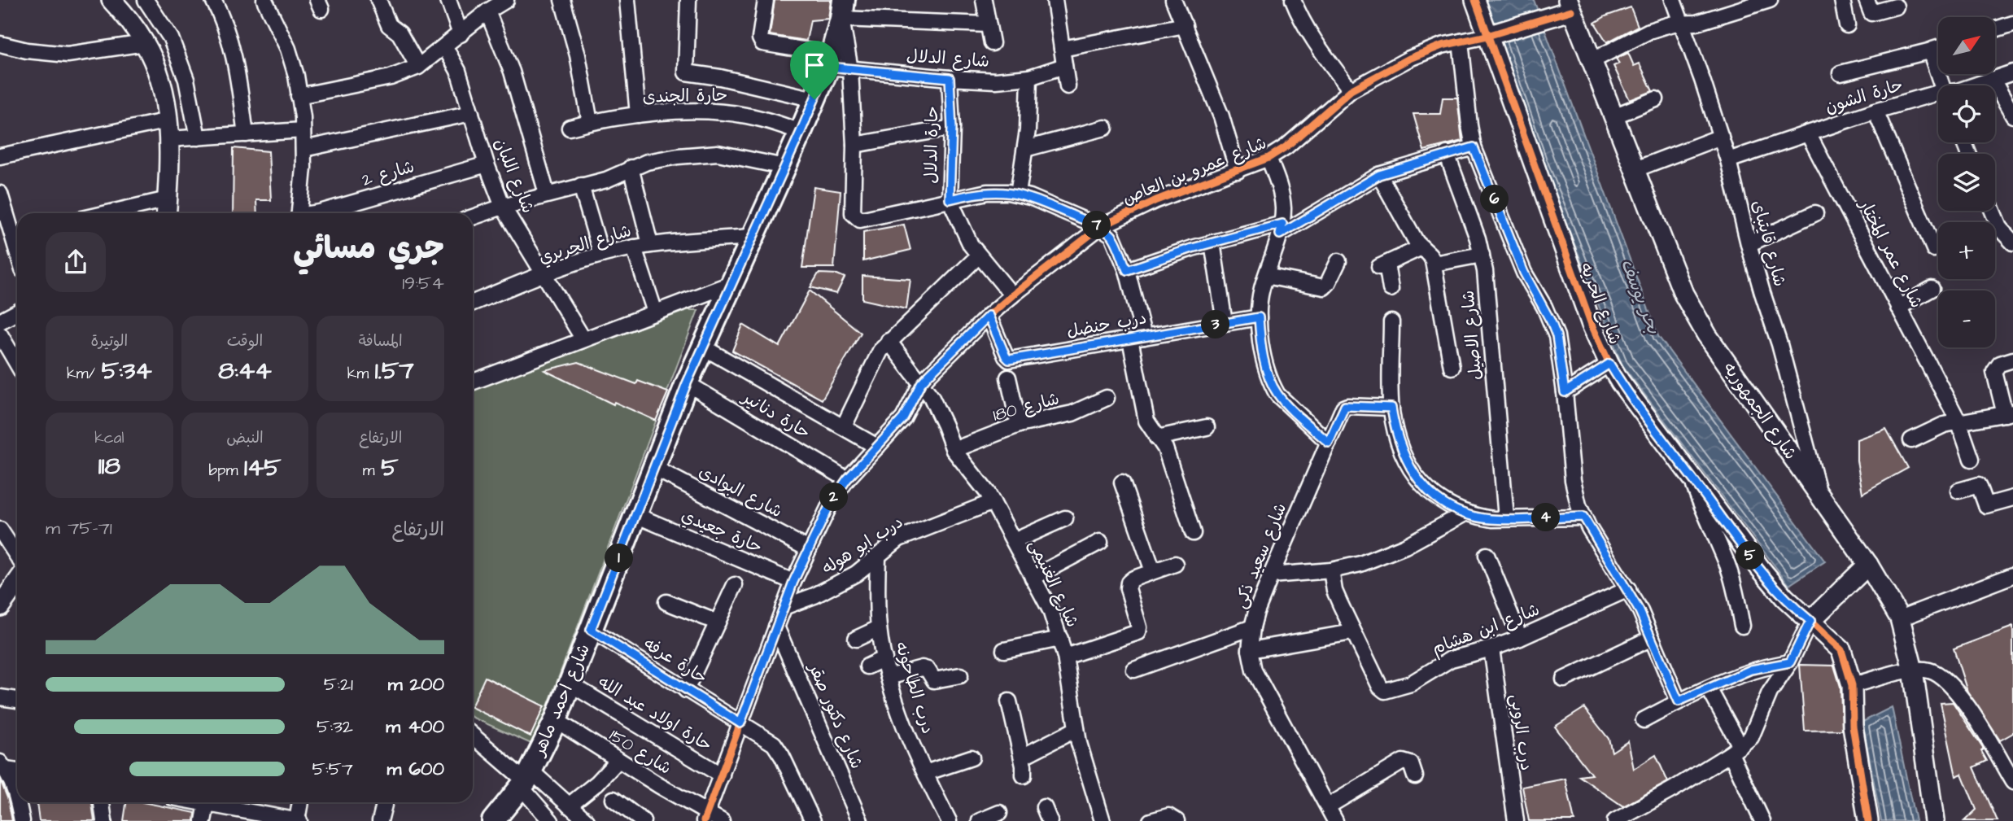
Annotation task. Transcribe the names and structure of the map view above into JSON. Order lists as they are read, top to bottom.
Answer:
{
  "streets": {
    "main road": ["شارع احمد ماهر"],
    "street": [
      "شارع الدلال",
      "حارة الجندى",
      "حارة الشون",
      "حارة الدلال",
      "شارع عمرو بن العاص",
      "شارع 2",
      "شارع اللبان",
      "شارع قايتباى",
      "شارع الحريري",
      "شارع عمر المختار",
      "شارع الحريه",
      "درب حنضل",
      "شارع الاصيل",
      "شارع 180",
      "شارع الجمهوريه",
      "حارة دنانير",
      "شارع البوادى",
      "حارة جعيدي",
      "درب ابو هوله",
      "شارع سعيد ذكى",
      "شارع الغنيمى",
      "شارع ابن هشام",
      "حارة عرفه",
      "درب الطاحونه",
      "حارة اولاد عبد الله",
      "شارع دكتور صقر",
      "درب الروبى",
      "شارع 150"
    ]
  },
  "crossings": [
    ["شارع الدلال", "حارة الدلال"],
    ["شارع الدلال", "شارع احمد ماهر"],
    ["حارة الجندى", "شارع احمد ماهر"],
    ["حارة الشون", "شارع قايتباى"],
    ["حارة الشون", "شارع عمر المختار"],
    ["حارة الدلال", "شارع عمرو بن العاص"],
    ["شارع عمرو بن العاص", "شارع الحريه"],
    ["شارع عمرو بن العاص", "درب حنضل"],
    ["شارع عمرو بن العاص", "حارة دنانير"],
    ["شارع عمرو بن العاص", "شارع البوادى"],
    ["شارع عمرو بن العاص", "حارة جعيدي"],
    ["شارع عمرو بن العاص", "درب ابو هوله"],
    ["شارع عمرو بن العاص", "شارع الغنيمى"],
    ["شارع عمرو بن العاص", "حارة عرفه"],
    ["شارع عمرو بن العاص", "حارة اولاد عبد الله"],
    ["شارع عمرو بن العاص", "شارع دكتور صقر"],
    ["شارع عمرو بن العاص", "شارع 150"],
    ["شارع 2", "شارع اللبان"],
    ["شارع اللبان", "شارع الحريري"],
    ["شارع قايتباى", "شارع الجمهوريه"],
    ["شارع الحريري", "شارع احمد ماهر"],
    ["شارع 180", "شارع الغنيمى"],
    ["حارة دنانير", "شارع احمد ماهر"],
    ["شارع البوادى", "شارع احمد ماهر"],
    ["حارة جعيدي", "شارع احمد ماهر"],
    ["درب ابو هوله", "شارع الغنيمى"],
    ["درب ابو هوله", "درب الطاحونه"],
    ["شارع ابن هشام", "درب الروبى"],
    ["حارة عرفه", "شارع احمد ماهر"],
    ["شارع احمد ماهر", "حارة اولاد عبد الله"],
    ["شارع احمد ماهر", "شارع 150"]
  ],
  "water": ["بحر يوسف"],
  "north": "top right",
  "page": {
    "map_buttons": ["+", "−"],
    "pins": [
      "6",
      "7",
      "3",
      "2",
      "4",
      "5",
      "1"
    ],
    "heading": ["جري مسائي", "19:54"],
    "stats": [
      ["المسافة", "1.57 km"],
      ["الوقت", "8:44"],
      ["الوتيرة", "5:34 /km"],
      ["الارتفاع", "5 m"],
      ["النبض", "145 bpm"],
      ["kcal", "118"]
    ],
    "chart": ["الارتفاع", "71–75 m"],
    "list": [
      {
        "name": "200 m",
        "note": "5:21"
      },
      {
        "name": "400 m",
        "note": "5:32"
      },
      {
        "name": "600 m",
        "note": "5:57"
      }
    ]
  }
}
